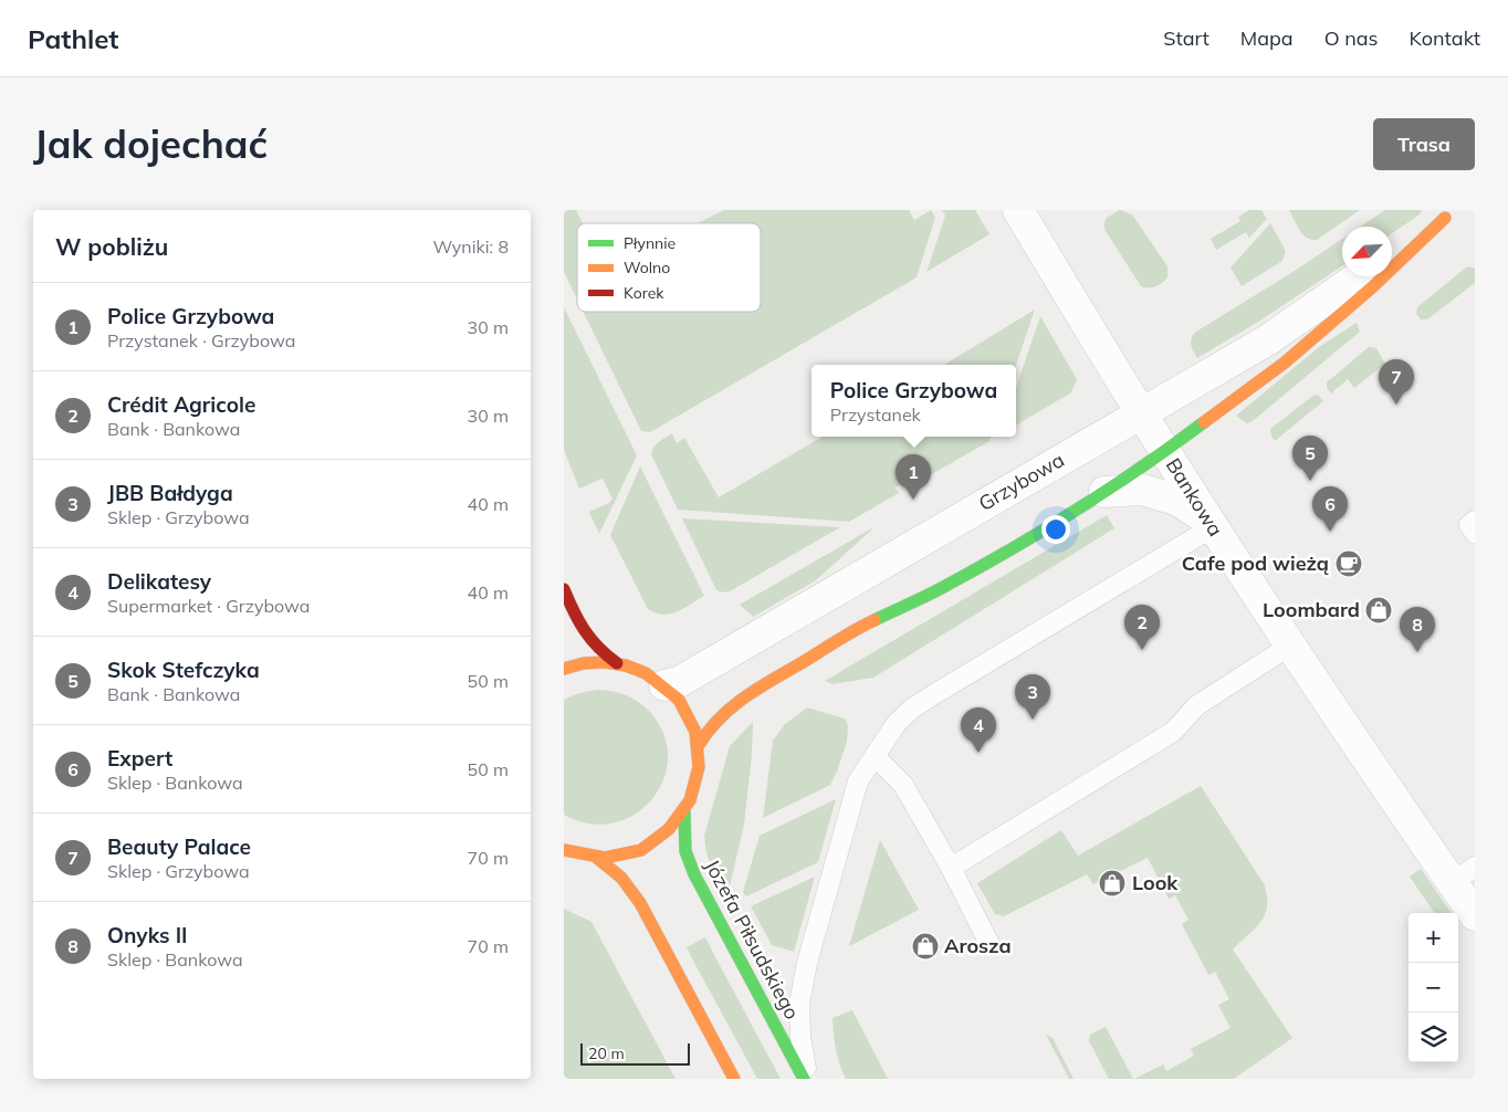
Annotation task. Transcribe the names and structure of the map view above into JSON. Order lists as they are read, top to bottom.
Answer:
{
  "streets": {
    "street": ["Grzybowa", "Bankowa", "Józefa Piłsudskiego"]
  },
  "crossings": [
    ["Grzybowa", "Bankowa"]
  ],
  "places": {
    "cafe": ["Cafe pod wieżą"],
    "shop": ["Loombard", "Look", "Arosza"]
  },
  "legend": ["Płynnie", "Wolno", "Korek"],
  "scale_bar": "20 m",
  "north": "bottom left",
  "page": {
    "header": "Pathlet",
    "nav": [
      "Start",
      "Mapa",
      "O nas",
      "Kontakt"
    ],
    "buttons": "Trasa",
    "title": "Jak dojechać",
    "heading": ["W pobliżu", "Wyniki: 8"],
    "list": [
      {
        "mark": "1",
        "name": "Police Grzybowa",
        "note": "Przystanek · Grzybowa",
        "value": "30 m"
      },
      {
        "mark": "2",
        "name": "Crédit Agricole",
        "note": "Bank · Bankowa",
        "value": "30 m"
      },
      {
        "mark": "3",
        "name": "JBB Bałdyga",
        "note": "Sklep · Grzybowa",
        "value": "40 m"
      },
      {
        "mark": "4",
        "name": "Delikatesy",
        "note": "Supermarket · Grzybowa",
        "value": "40 m"
      },
      {
        "mark": "5",
        "name": "Skok Stefczyka",
        "note": "Bank · Bankowa",
        "value": "50 m"
      },
      {
        "mark": "6",
        "name": "Expert",
        "note": "Sklep · Bankowa",
        "value": "50 m"
      },
      {
        "mark": "7",
        "name": "Beauty Palace",
        "note": "Sklep · Grzybowa",
        "value": "70 m"
      },
      {
        "mark": "8",
        "name": "Onyks II",
        "note": "Sklep · Bankowa",
        "value": "70 m"
      }
    ],
    "pins": [
      "7",
      "5",
      "1",
      "6",
      "2",
      "8",
      "3",
      "4"
    ],
    "popup": ["Police Grzybowa", "Przystanek"],
    "map_buttons": ["+", "−"],
    "scale": "20 m"
  }
}
